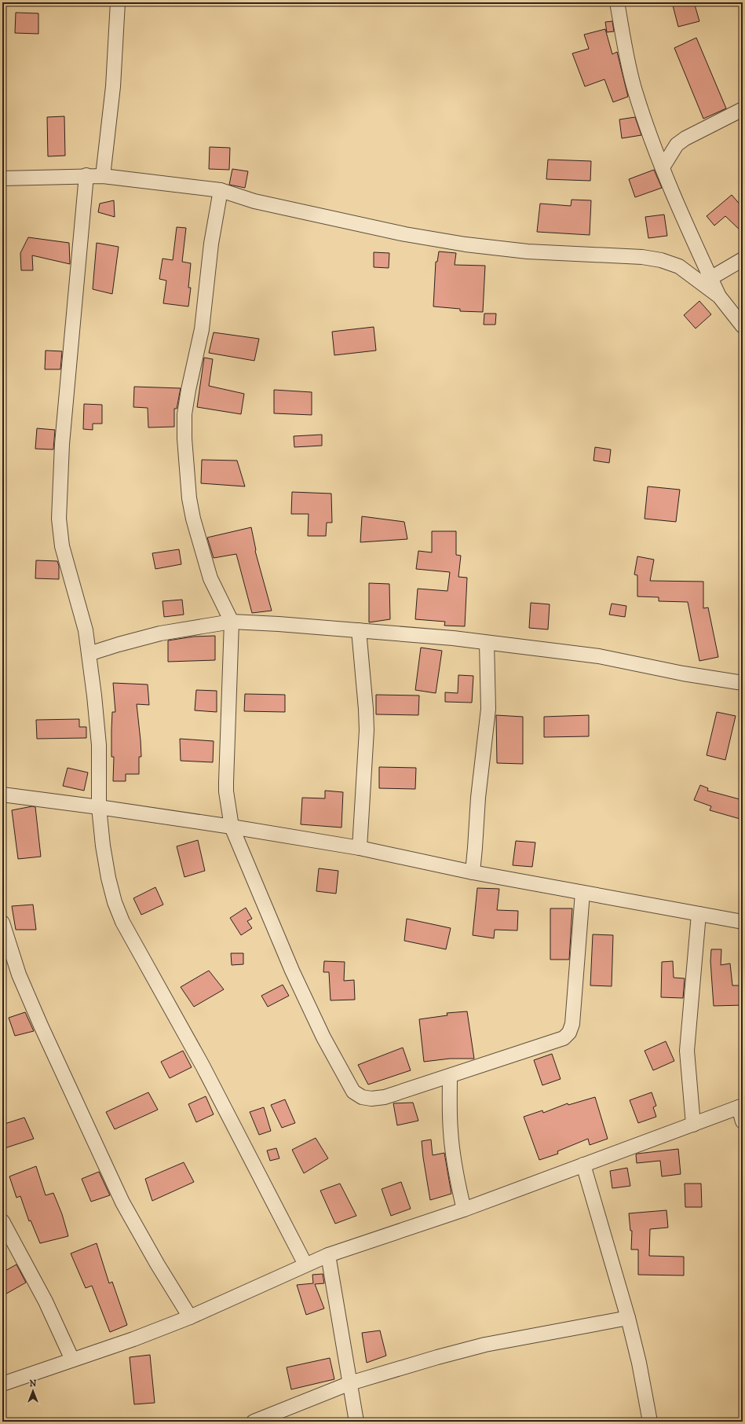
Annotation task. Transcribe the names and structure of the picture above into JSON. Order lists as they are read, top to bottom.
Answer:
{
  "north": "top"
}
